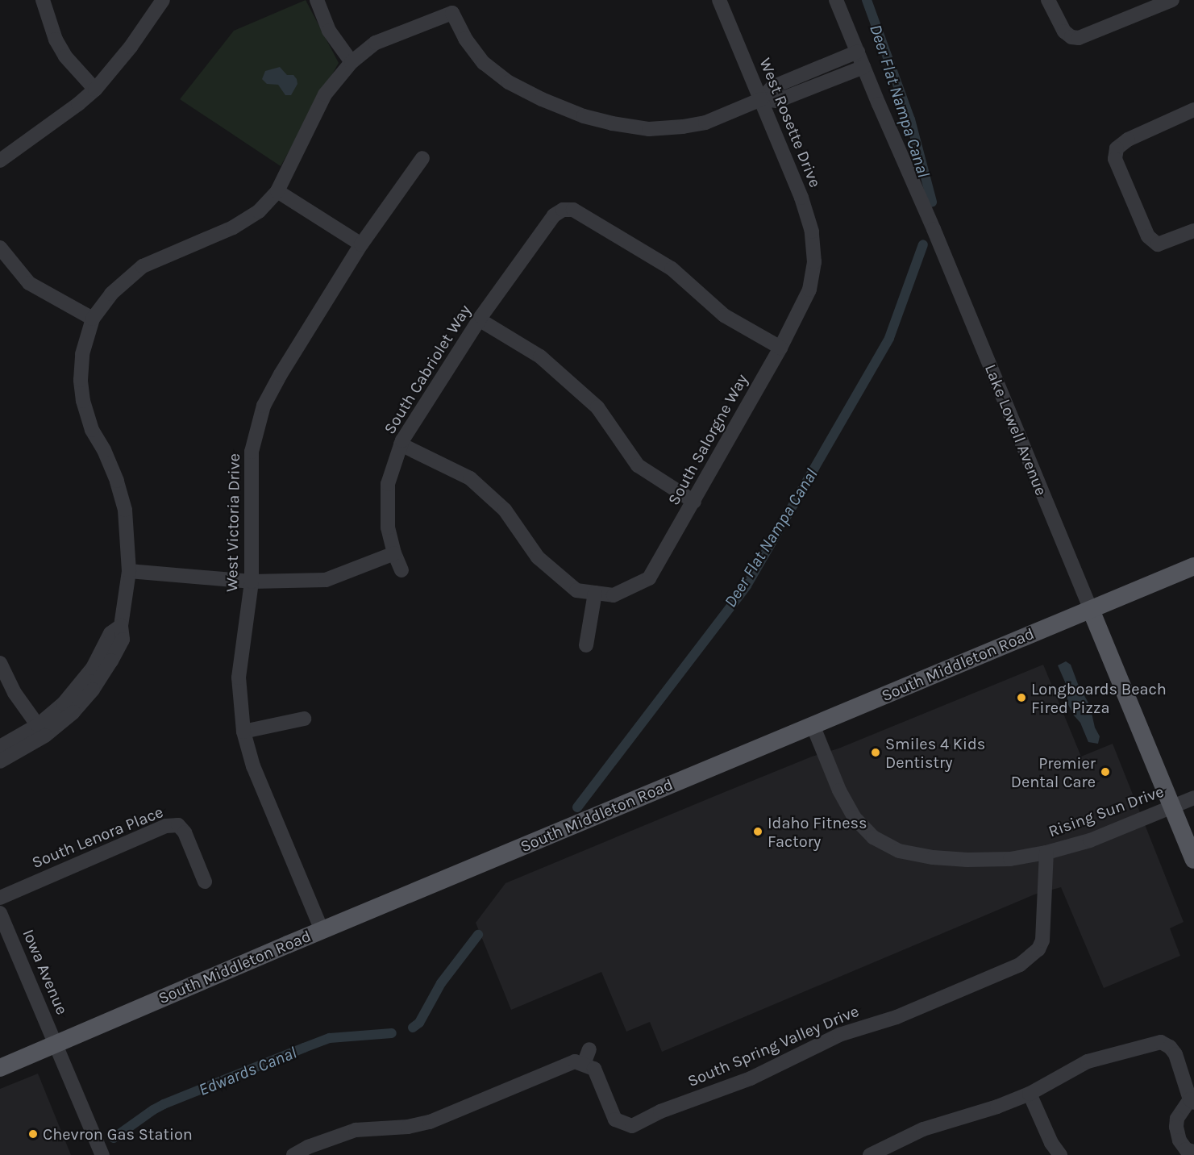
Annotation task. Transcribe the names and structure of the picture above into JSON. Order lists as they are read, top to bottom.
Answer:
{
  "streets": {
    "main road": ["Lake Lowell Avenue", "South Middleton Road"],
    "street": [
      "West Rosette Drive",
      "South Cabriolet Way",
      "South Salorgne Way",
      "West Victoria Drive",
      "Rising Sun Drive",
      "South Lenora Place",
      "Iowa Avenue",
      "South Spring Valley Drive"
    ]
  },
  "crossings": [
    ["West Rosette Drive", "South Salorgne Way"],
    ["South Cabriolet Way", "South Salorgne Way"],
    ["Lake Lowell Avenue", "South Middleton Road"],
    ["Lake Lowell Avenue", "Rising Sun Drive"],
    ["West Victoria Drive", "South Middleton Road"],
    ["South Middleton Road", "Rising Sun Drive"],
    ["South Middleton Road", "Iowa Avenue"],
    ["Rising Sun Drive", "South Spring Valley Drive"]
  ],
  "water": ["Deer Flat Nampa Canal", "Edwards Canal"],
  "places": [
    "Longboards Beach Fired Pizza",
    "Smiles 4 Kids Dentistry",
    "Premier Dental Care",
    "Idaho Fitness Factory",
    "Chevron Gas Station"
  ]
}
